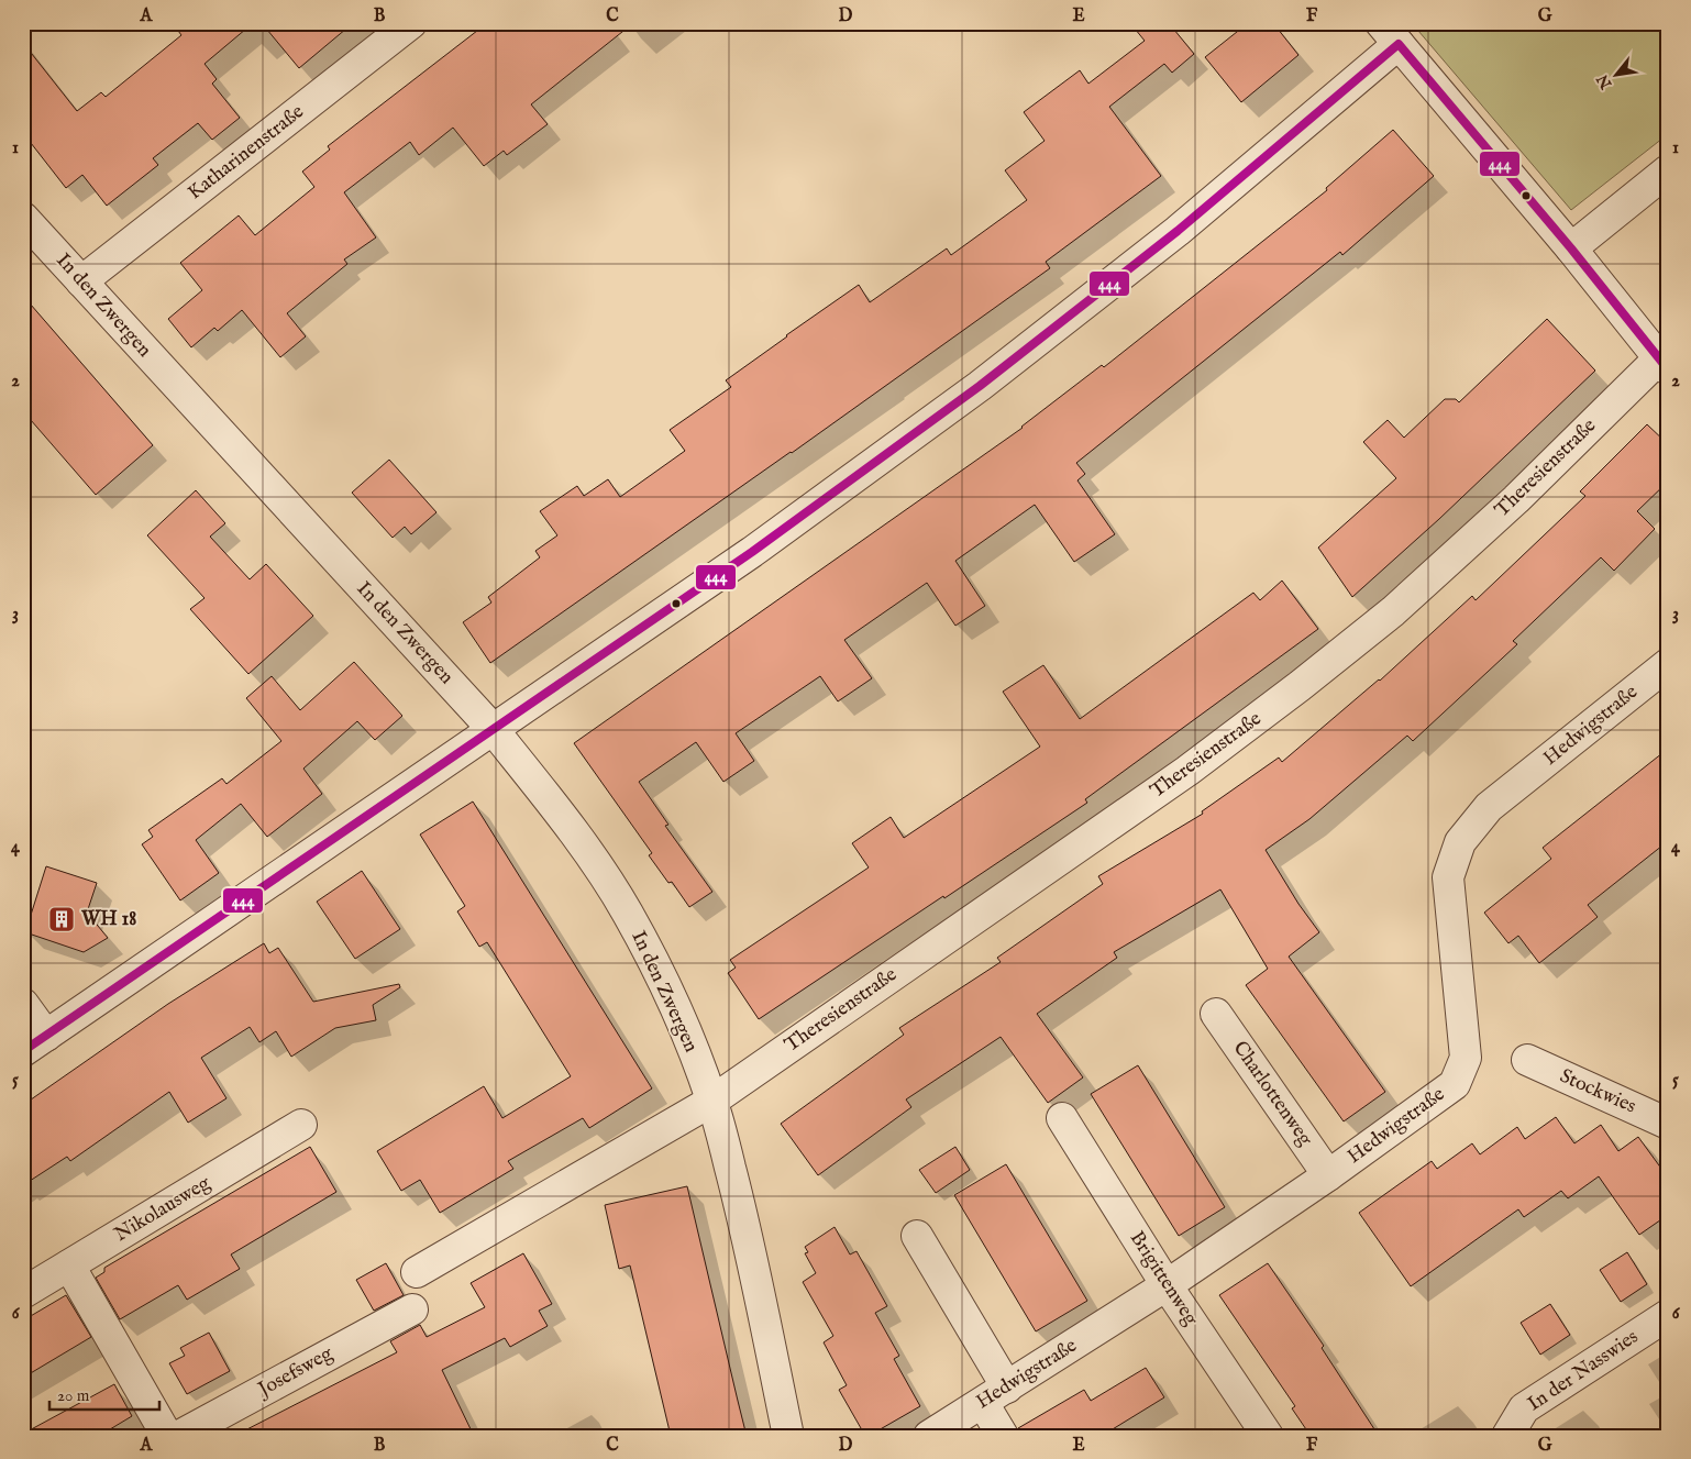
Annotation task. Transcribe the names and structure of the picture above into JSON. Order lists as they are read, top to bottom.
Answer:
{
  "streets": {
    "street": [
      "Katharinenstraße",
      "In den Zwergen",
      "Theresienstraße",
      "Hedwigstraße",
      "Stockwies",
      "Charlottenweg",
      "Nikolausweg",
      "Brigittenweg",
      "In der Nasswies",
      "Josefsweg"
    ]
  },
  "crossings": [
    ["Katharinenstraße", "In den Zwergen"],
    ["In den Zwergen", "Theresienstraße"],
    ["Hedwigstraße", "Charlottenweg"],
    ["Hedwigstraße", "Brigittenweg"]
  ],
  "places": {
    "building": ["WH 18"]
  },
  "lines": ["transit line 444"],
  "scale_bar": "20 m",
  "north": "bottom left",
  "grid": {
    "columns": [
      "A",
      "B",
      "C",
      "D",
      "E",
      "F",
      "G"
    ],
    "rows": [
      "1",
      "2",
      "3",
      "4",
      "5",
      "6"
    ]
  }
}
